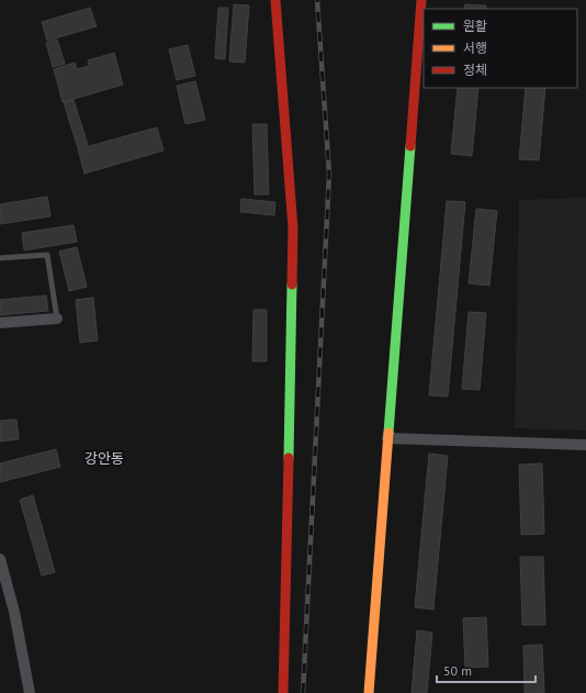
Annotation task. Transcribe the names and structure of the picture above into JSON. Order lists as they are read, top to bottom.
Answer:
{
  "districts": ["강안동"],
  "legend": ["원활", "서행", "정체"],
  "scale_bar": "50 m"
}
